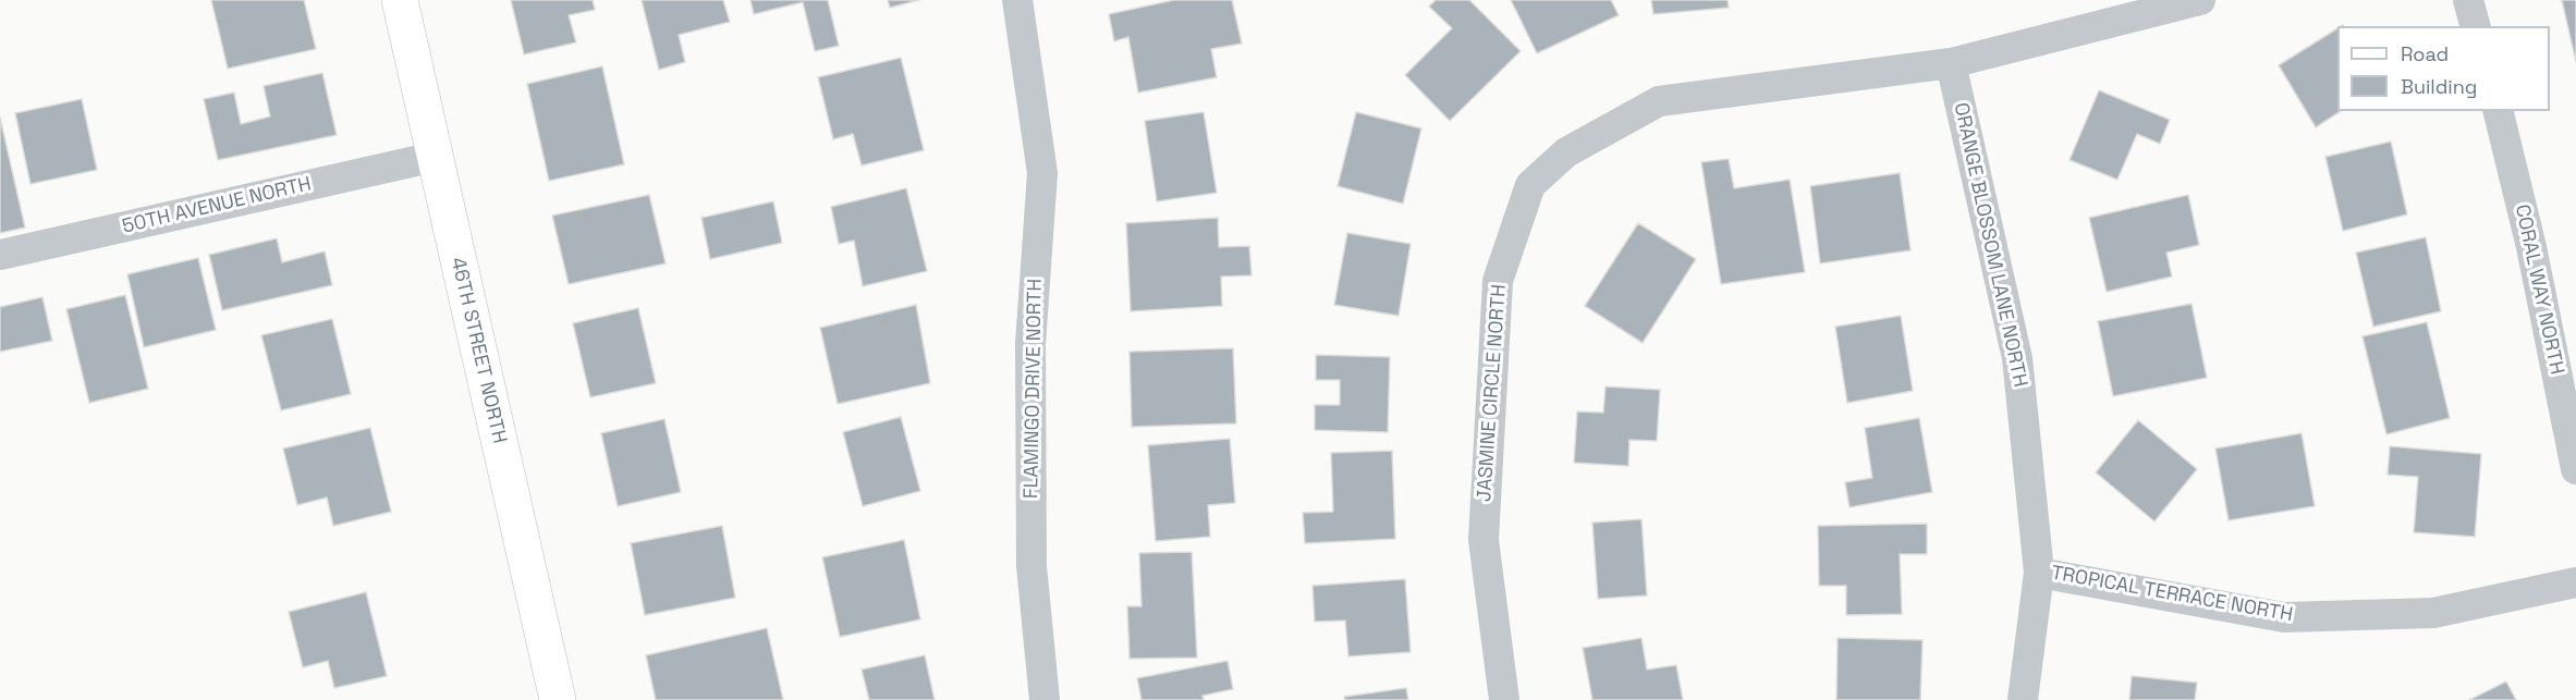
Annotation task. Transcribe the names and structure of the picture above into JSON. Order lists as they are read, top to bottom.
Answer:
{
  "streets": {
    "street": [
      "50TH AVENUE NORTH",
      "ORANGE BLOSSOM LANE NORTH",
      "CORAL WAY NORTH",
      "46TH STREET NORTH",
      "FLAMINGO DRIVE NORTH",
      "JASMINE CIRCLE NORTH",
      "TROPICAL TERRACE NORTH"
    ]
  },
  "crossings": [
    ["50TH AVENUE NORTH", "46TH STREET NORTH"],
    ["ORANGE BLOSSOM LANE NORTH", "JASMINE CIRCLE NORTH"],
    ["ORANGE BLOSSOM LANE NORTH", "TROPICAL TERRACE NORTH"]
  ],
  "legend": ["Road", "Building"]
}
